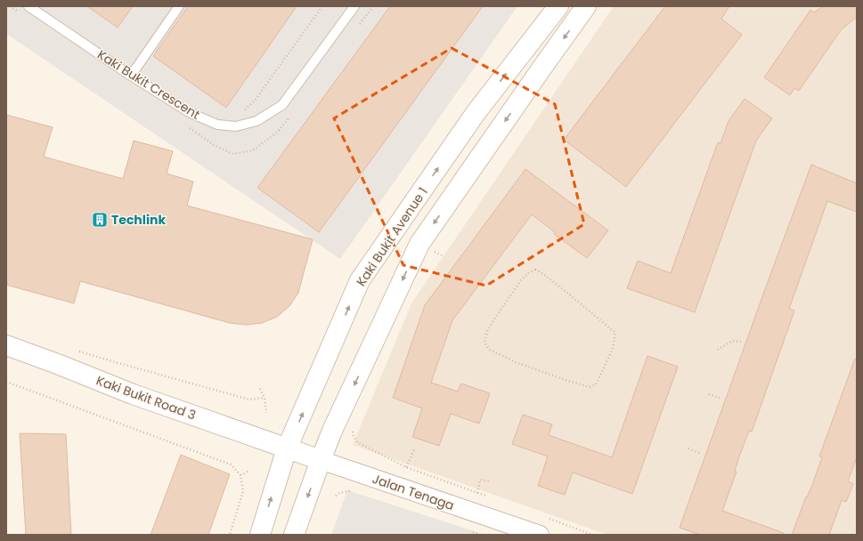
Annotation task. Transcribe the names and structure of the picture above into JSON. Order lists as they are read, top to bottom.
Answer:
{
  "streets": {
    "main road": ["Kaki Bukit Avenue 1", "Kaki Bukit Road 3", "Jalan Tenaga"],
    "lane": ["Kaki Bukit Crescent"]
  },
  "crossings": [
    ["Kaki Bukit Avenue 1", "Kaki Bukit Road 3"],
    ["Kaki Bukit Avenue 1", "Jalan Tenaga"],
    ["Kaki Bukit Road 3", "Jalan Tenaga"]
  ],
  "places": {
    "building": ["Techlink"]
  }
}
